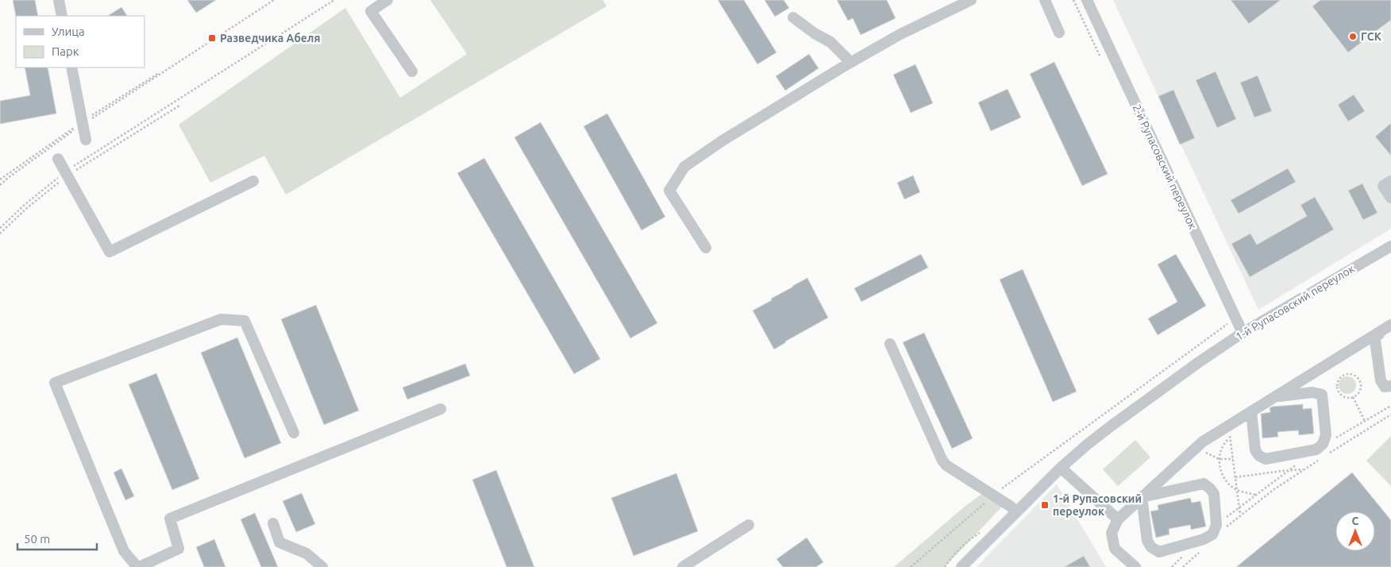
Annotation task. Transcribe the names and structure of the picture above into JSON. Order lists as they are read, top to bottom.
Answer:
{
  "streets": {
    "street": ["2-й Рупасовский переулок", "1-й Рупасовский переулок"]
  },
  "crossings": [
    ["2-й Рупасовский переулок", "1-й Рупасовский переулок"]
  ],
  "places": {
    "other": ["ГСК"],
    "transit": ["Разведчика Абеля", "1-й Рупасовский переулок"]
  },
  "legend": ["Улица", "Парк"],
  "scale_bar": "50 m",
  "north": "top"
}
